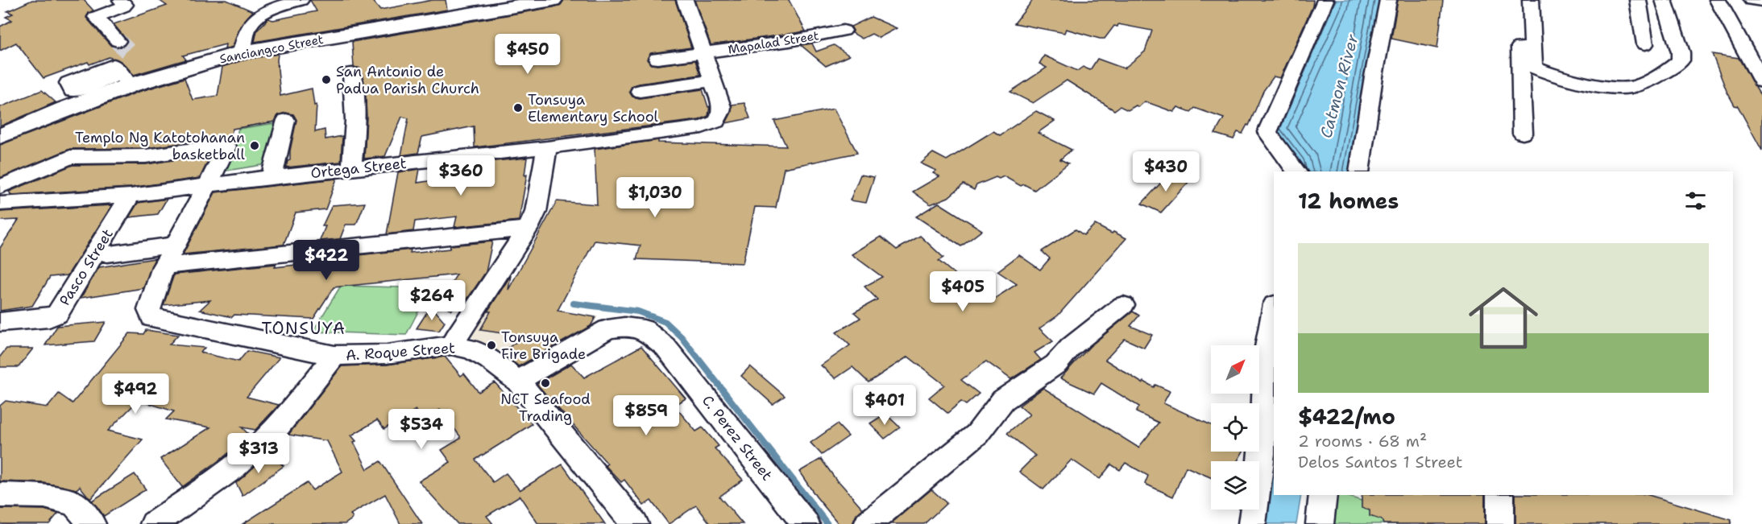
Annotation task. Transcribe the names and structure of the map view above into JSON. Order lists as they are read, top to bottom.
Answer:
{
  "streets": {
    "main road": ["Sanciangco Street"],
    "street": [
      "Mapalad Street",
      "Ortega Street",
      "Pasco Street",
      "A. Roque Street",
      "C. Perez Street"
    ]
  },
  "crossings": [
    ["Ortega Street", "Pasco Street"],
    ["Ortega Street", "A. Roque Street"],
    ["A. Roque Street", "C. Perez Street"]
  ],
  "districts": ["TONSUYA"],
  "water": ["Catmon River"],
  "places": [
    "San Antonio de Padua Parish Church",
    "Tonsuya Elementary School",
    "Templo Ng Katotohanan basketball",
    "Tonsuya Fire Brigade",
    "NCT Seafood Trading"
  ],
  "north": "top right",
  "page": {
    "price": [
      "$450",
      "$430",
      "$360",
      "$1,030",
      "$422",
      "$405",
      "$264",
      "$492",
      "$401",
      "$859",
      "$534",
      "$313"
    ],
    "heading": "12 homes",
    "list": [
      {
        "name": "$422/mo",
        "note": "2 rooms · 68 m² · Delos Santos 1 Street"
      }
    ]
  }
}
